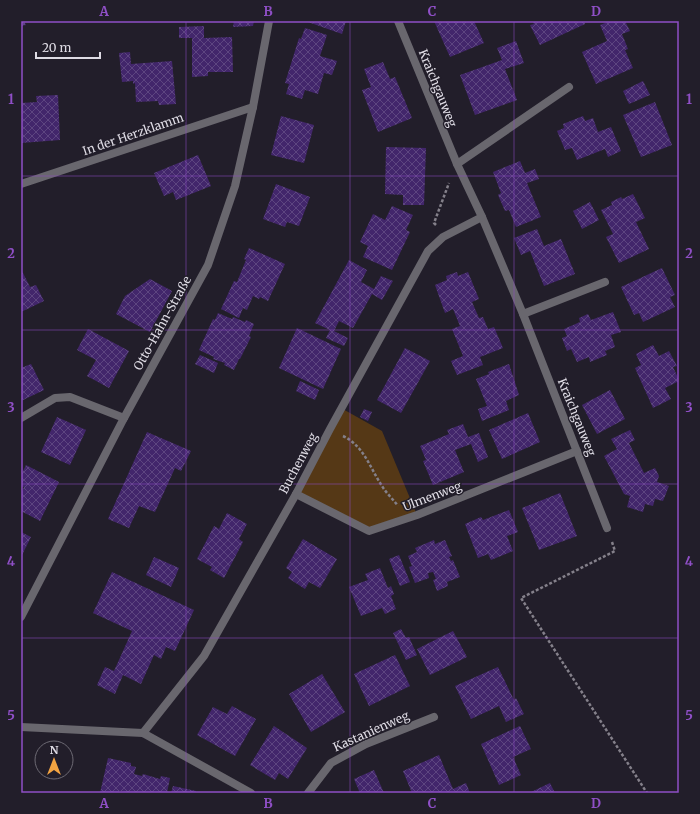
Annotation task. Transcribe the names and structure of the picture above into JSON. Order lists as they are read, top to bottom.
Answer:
{
  "streets": {
    "street": [
      "Kraichgauweg",
      "In der Herzklamm",
      "Otto-Hahn-Straße",
      "Buchenweg",
      "Ulmenweg",
      "Kastanienweg"
    ]
  },
  "crossings": [
    ["Kraichgauweg", "Buchenweg"],
    ["Kraichgauweg", "Ulmenweg"],
    ["In der Herzklamm", "Otto-Hahn-Straße"],
    ["Buchenweg", "Ulmenweg"]
  ],
  "scale_bar": "20 m",
  "north": "top",
  "grid": {
    "columns": [
      "A",
      "B",
      "C",
      "D"
    ],
    "rows": [
      "1",
      "2",
      "3",
      "4",
      "5"
    ]
  }
}
